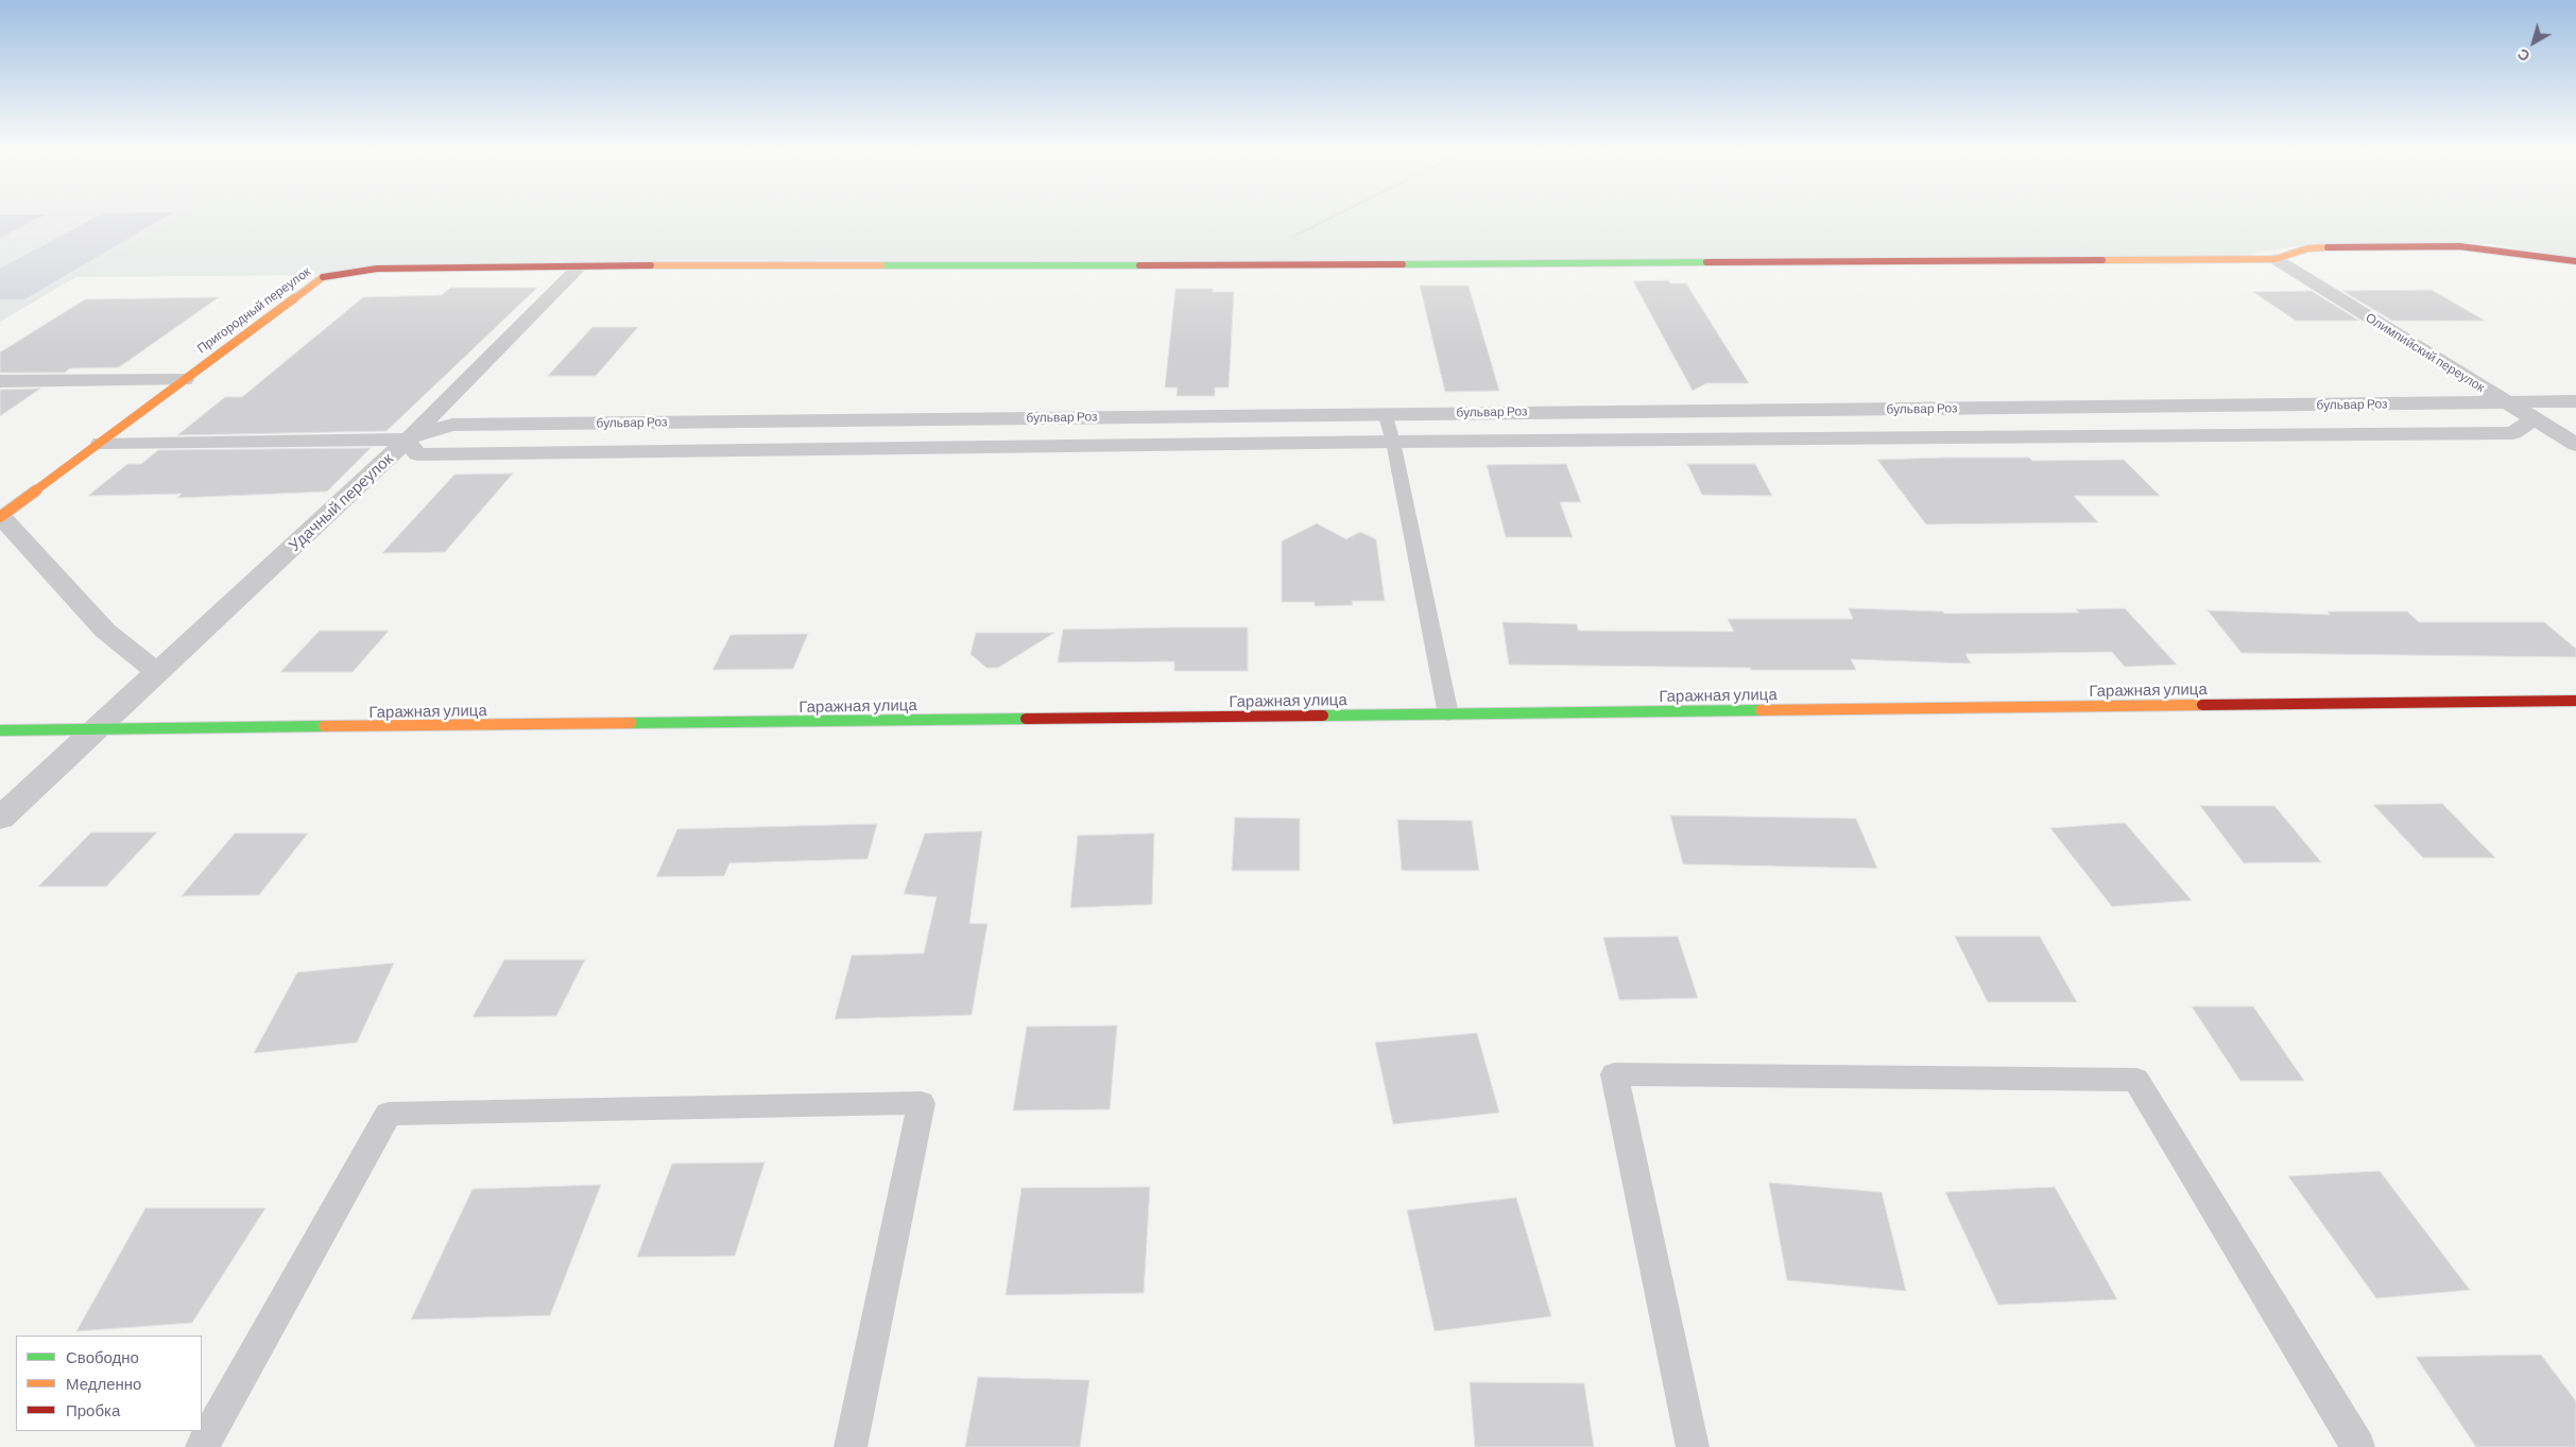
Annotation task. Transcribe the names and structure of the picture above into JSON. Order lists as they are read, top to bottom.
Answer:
{
  "streets": {
    "street": [
      "Пригородный переулок",
      "Олимпийский переулок",
      "бульвар Роз",
      "Удачный переулок",
      "Гаражная улица"
    ]
  },
  "crossings": [
    ["Пригородный переулок", "Олимпийский переулок"],
    ["Пригородный переулок", "Удачный переулок"],
    ["Олимпийский переулок", "бульвар Роз"],
    ["бульвар Роз", "Удачный переулок"],
    ["Удачный переулок", "Гаражная улица"]
  ],
  "legend": ["Свободно", "Медленно", "Пробка"],
  "north": "bottom left"
}
